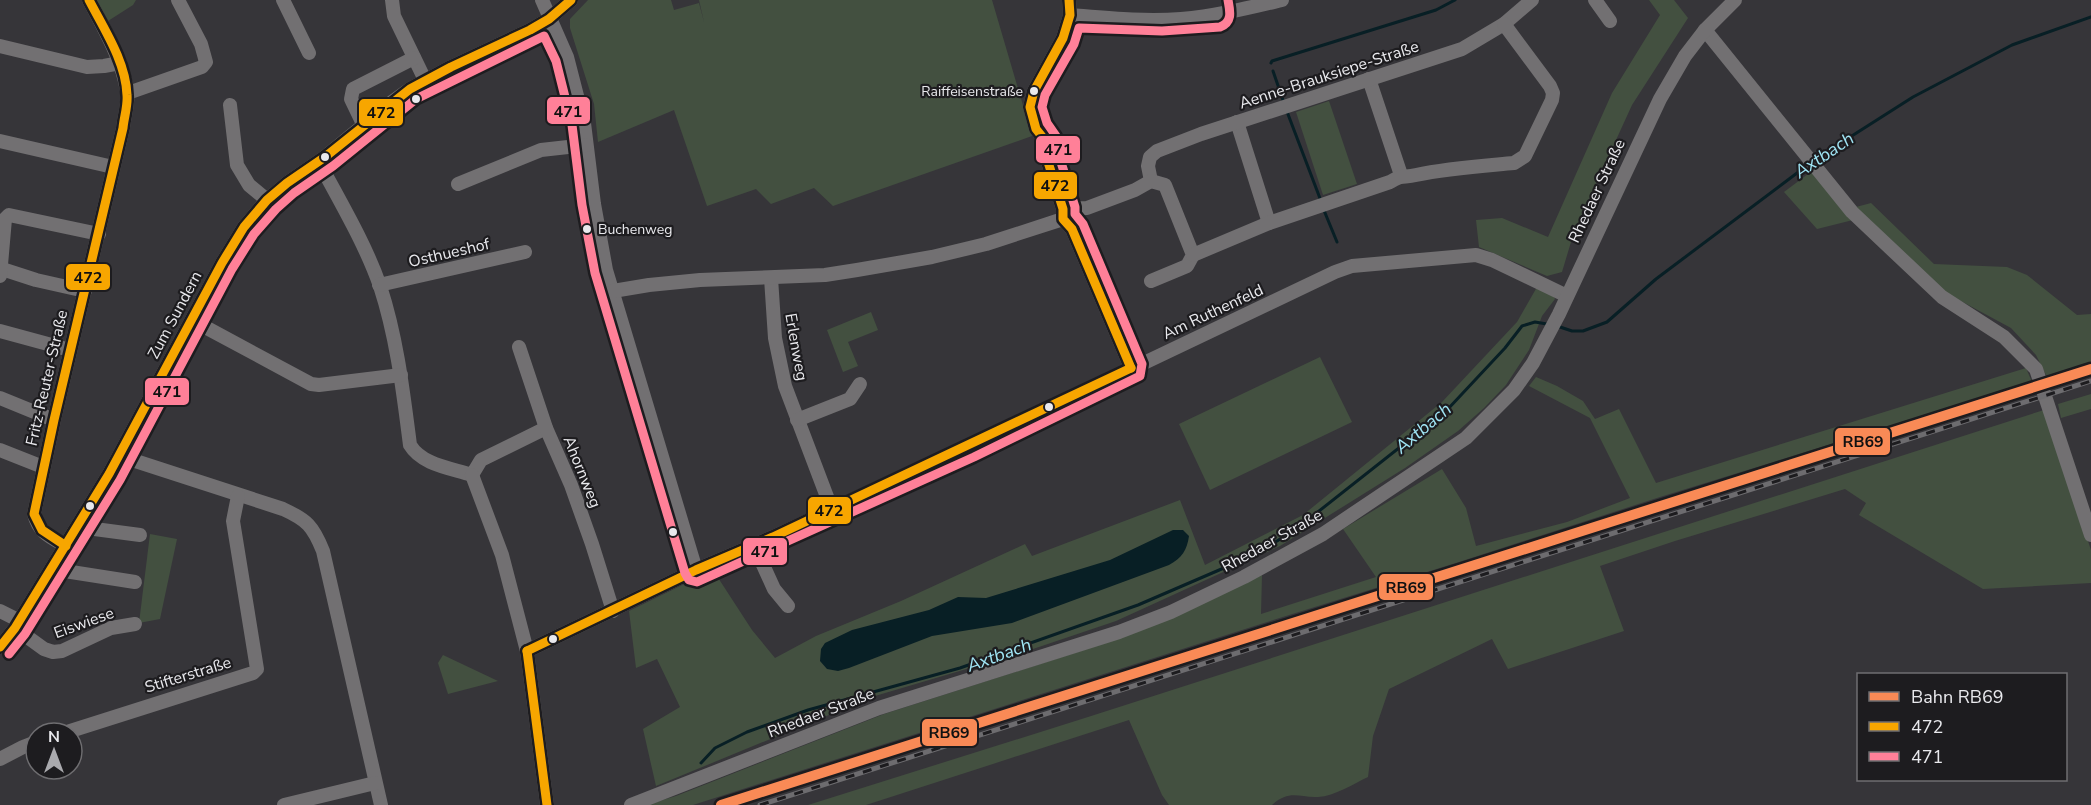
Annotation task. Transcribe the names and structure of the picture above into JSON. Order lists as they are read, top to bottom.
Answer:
{
  "streets": {
    "street": [
      "Aenne-Brauksiepe-Straße",
      "Rhedaer Straße",
      "Osthueshof",
      "Am Ruthenfeld",
      "Zum Sundern",
      "Erlenweg",
      "Fritz-Reuter-Straße",
      "Ahornweg",
      "Eiswiese",
      "Stifterstraße"
    ]
  },
  "crossings": [
    ["Rhedaer Straße", "Am Ruthenfeld"],
    ["Am Ruthenfeld", "Erlenweg"],
    ["Am Ruthenfeld", "Ahornweg"],
    ["Zum Sundern", "Fritz-Reuter-Straße"],
    ["Zum Sundern", "Eiswiese"]
  ],
  "water": ["Axtbach"],
  "places": ["Raiffeisenstraße", "Buchenweg"],
  "lines": ["transit line 472", "transit line 471", "rail line RB69"],
  "legend": ["Bahn RB69", "472", "471"],
  "north": "top"
}
